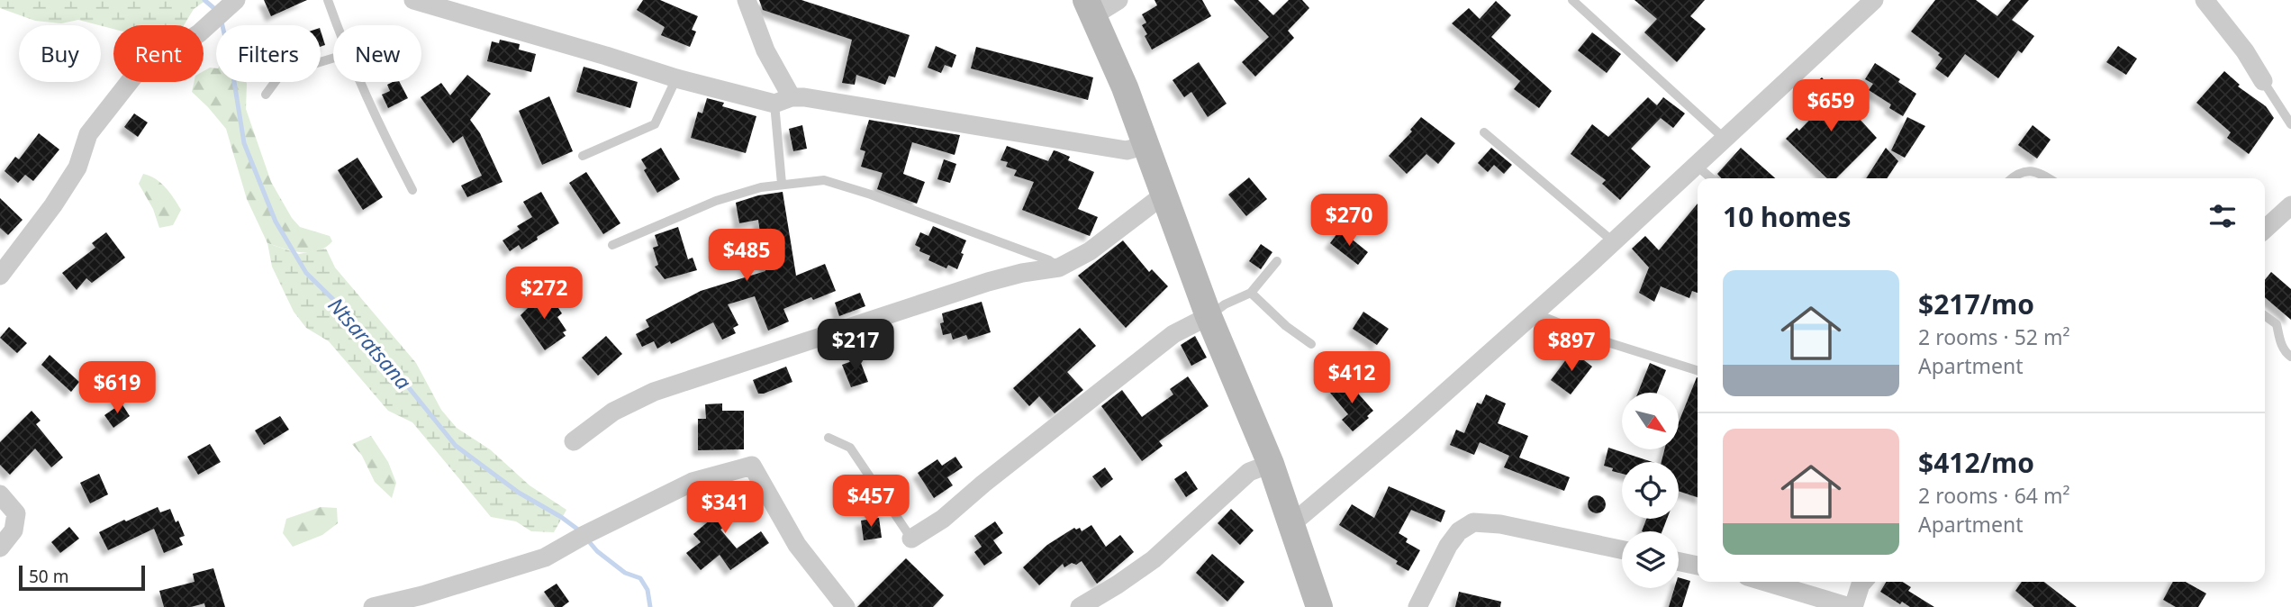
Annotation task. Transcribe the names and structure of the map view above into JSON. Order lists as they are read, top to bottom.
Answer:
{
  "water": ["Ntsaratsana"],
  "scale_bar": "50 m",
  "north": "bottom right",
  "page": {
    "chip": [
      "Buy",
      "Rent",
      "Filters",
      "New"
    ],
    "price": [
      "$659",
      "$270",
      "$485",
      "$272",
      "$217",
      "$897",
      "$412",
      "$619",
      "$457",
      "$341"
    ],
    "heading": "10 homes",
    "list": [
      {
        "name": "$217/mo",
        "note": "2 rooms · 52 m² · Apartment"
      },
      {
        "name": "$412/mo",
        "note": "2 rooms · 64 m² · Apartment"
      }
    ],
    "scale": "50 m"
  }
}
